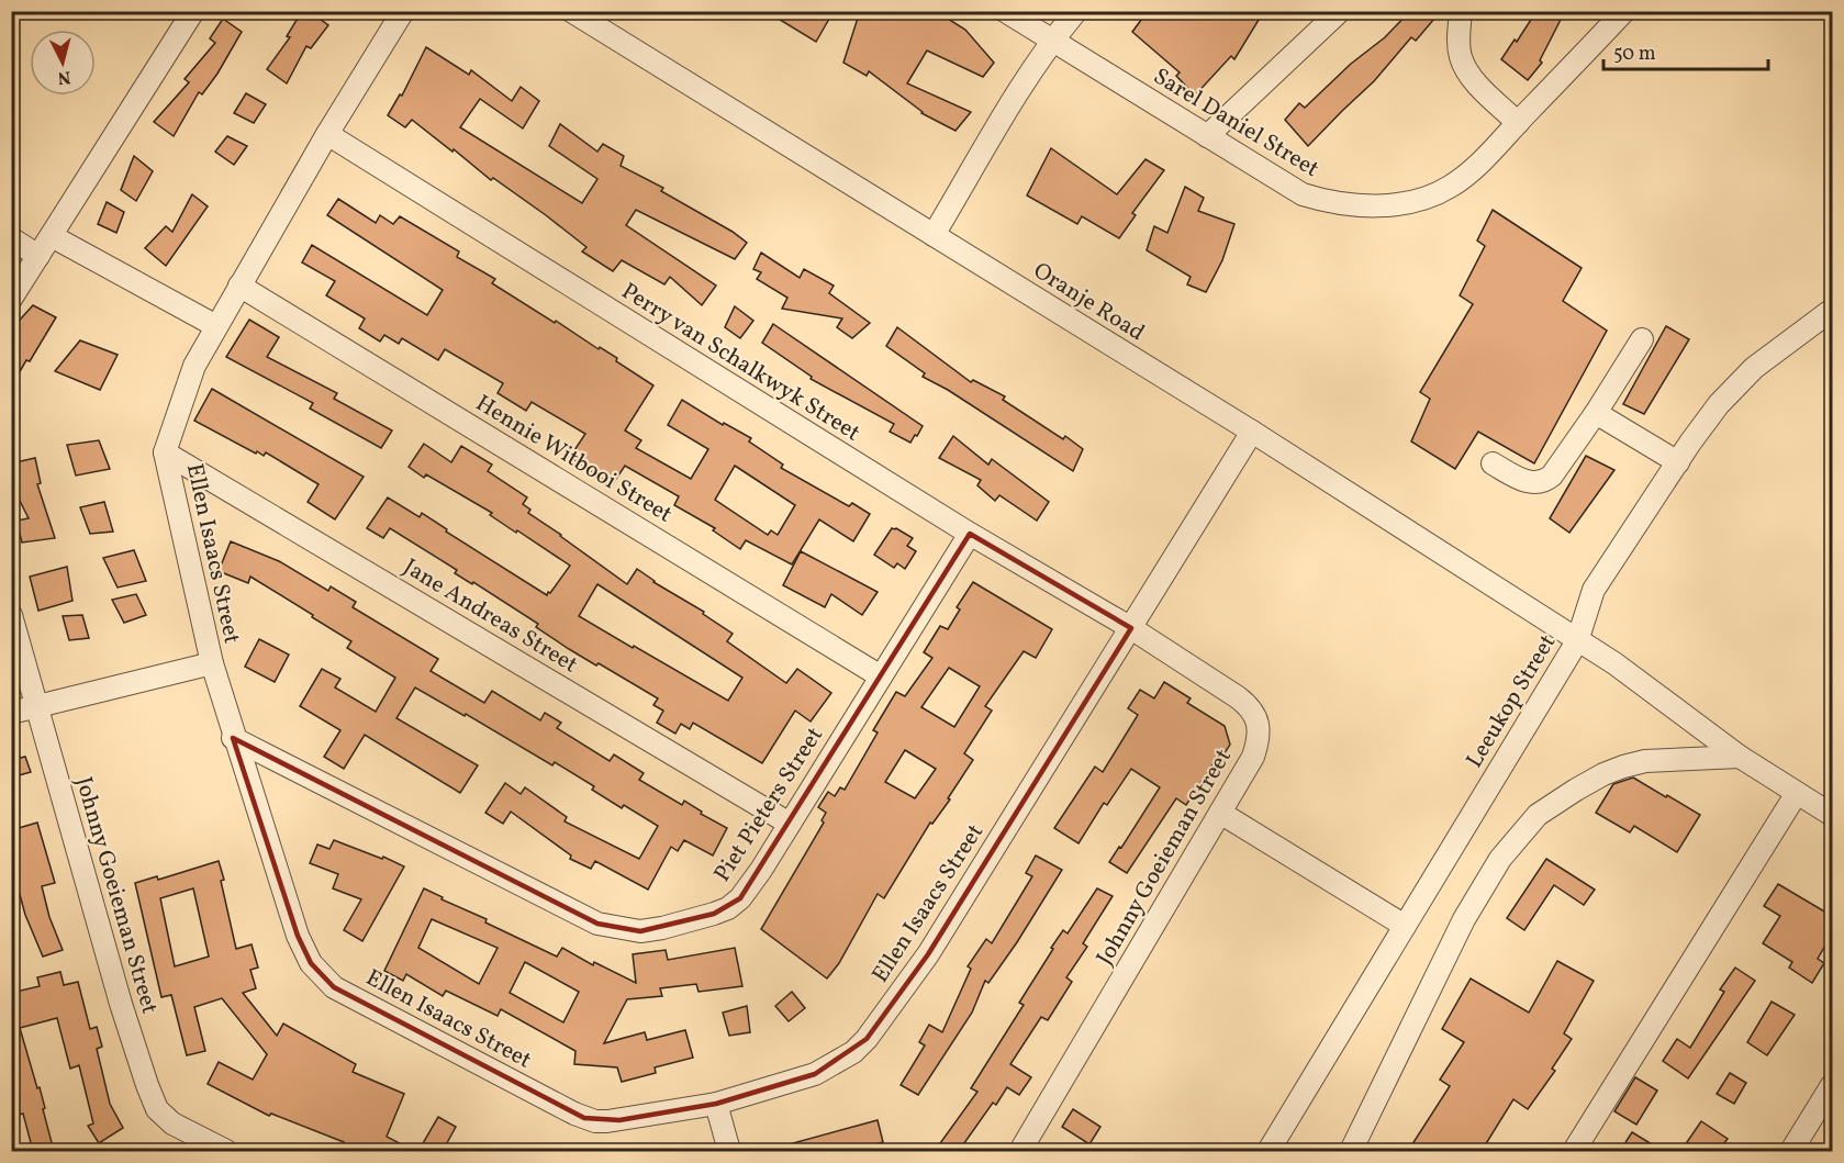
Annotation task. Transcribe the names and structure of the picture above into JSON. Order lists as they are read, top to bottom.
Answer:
{
  "streets": {
    "street": [
      "Sarel Daniel Street",
      "Oranje Road",
      "Perry van Schalkwyk Street",
      "Hennie Witbooi Street",
      "Ellen Isaacs Street",
      "Jane Andreas Street",
      "Leeukop Street",
      "Piet Pieters Street",
      "Johnny Goeieman Street"
    ]
  },
  "crossings": [
    ["Oranje Road", "Ellen Isaacs Street"],
    ["Oranje Road", "Leeukop Street"],
    ["Perry van Schalkwyk Street", "Ellen Isaacs Street"],
    ["Perry van Schalkwyk Street", "Piet Pieters Street"],
    ["Perry van Schalkwyk Street", "Johnny Goeieman Street"],
    ["Hennie Witbooi Street", "Ellen Isaacs Street"],
    ["Hennie Witbooi Street", "Piet Pieters Street"],
    ["Ellen Isaacs Street", "Jane Andreas Street"],
    ["Ellen Isaacs Street", "Piet Pieters Street"],
    ["Ellen Isaacs Street", "Johnny Goeieman Street"],
    ["Jane Andreas Street", "Piet Pieters Street"]
  ],
  "scale_bar": "50 m",
  "north": "bottom"
}
